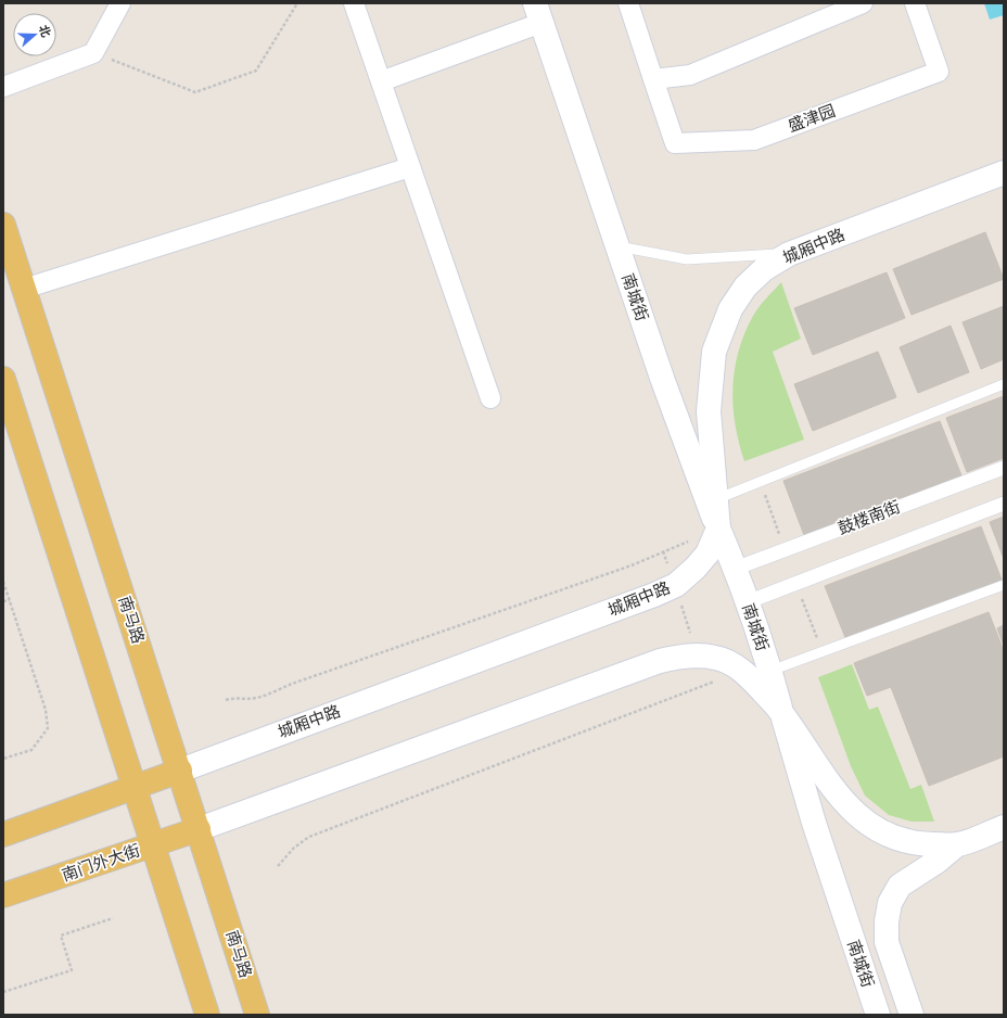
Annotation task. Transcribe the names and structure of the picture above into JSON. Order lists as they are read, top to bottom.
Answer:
{
  "streets": {
    "main road": [
      "城厢中路",
      "南城街",
      "南马路",
      "南门外大街"
    ],
    "street": ["盛津园", "鼓楼南街"]
  },
  "crossings": [
    ["城厢中路", "南城街"],
    ["城厢中路", "南马路"],
    ["南城街", "鼓楼南街"],
    ["南马路", "南门外大街"]
  ],
  "north": "right"
}
